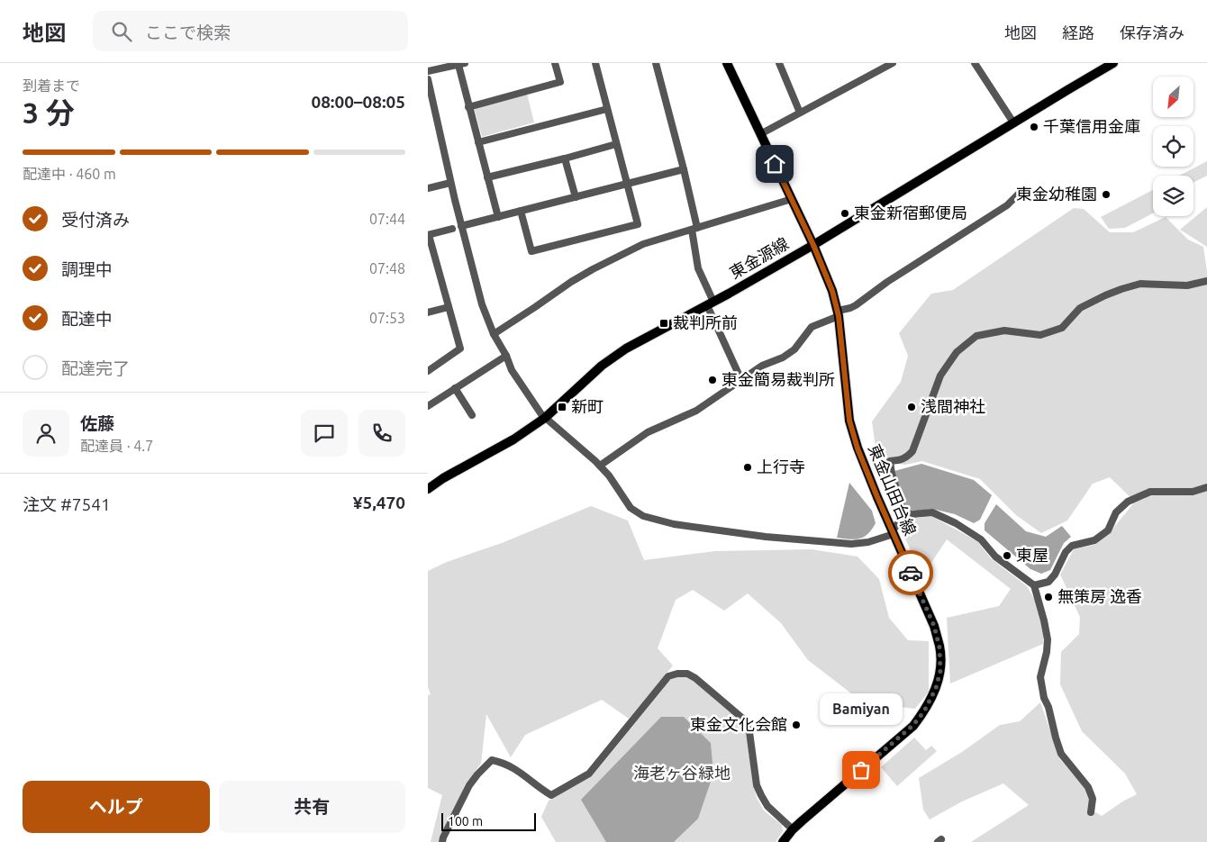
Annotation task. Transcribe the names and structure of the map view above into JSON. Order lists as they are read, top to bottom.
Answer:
{
  "streets": {
    "main road": ["東金源線", "東金山田台線"]
  },
  "crossings": [
    ["東金源線", "東金山田台線"]
  ],
  "parks": ["海老ヶ谷緑地"],
  "places": {
    "other": [
      "千葉信用金庫",
      "東金幼稚園",
      "東金新宿郵便局",
      "東金簡易裁判所",
      "浅間神社",
      "上行寺",
      "東屋",
      "無策房 逸香",
      "東金文化会館",
      "Bamiyan"
    ],
    "transit": ["裁判所前", "新町"]
  },
  "scale_bar": "100 m",
  "north": "bottom left",
  "page": {
    "header": "地図",
    "search": "ここで検索",
    "nav": ["地図", "経路", "保存済み"],
    "heading": ["3 分", "到着まで", "08:00–08:05"],
    "panel": [
      "佐藤",
      "配達員 · 4.7",
      "注文 #7541",
      "¥5,470"
    ],
    "bar": "配達中 · 460 m",
    "list": [
      ["受付済み", "07:44"],
      ["調理中", "07:48"],
      ["配達中", "07:53"],
      "配達完了"
    ],
    "bubble": "Bamiyan",
    "buttons": ["ヘルプ", "共有"],
    "scale": "100 m"
  }
}
